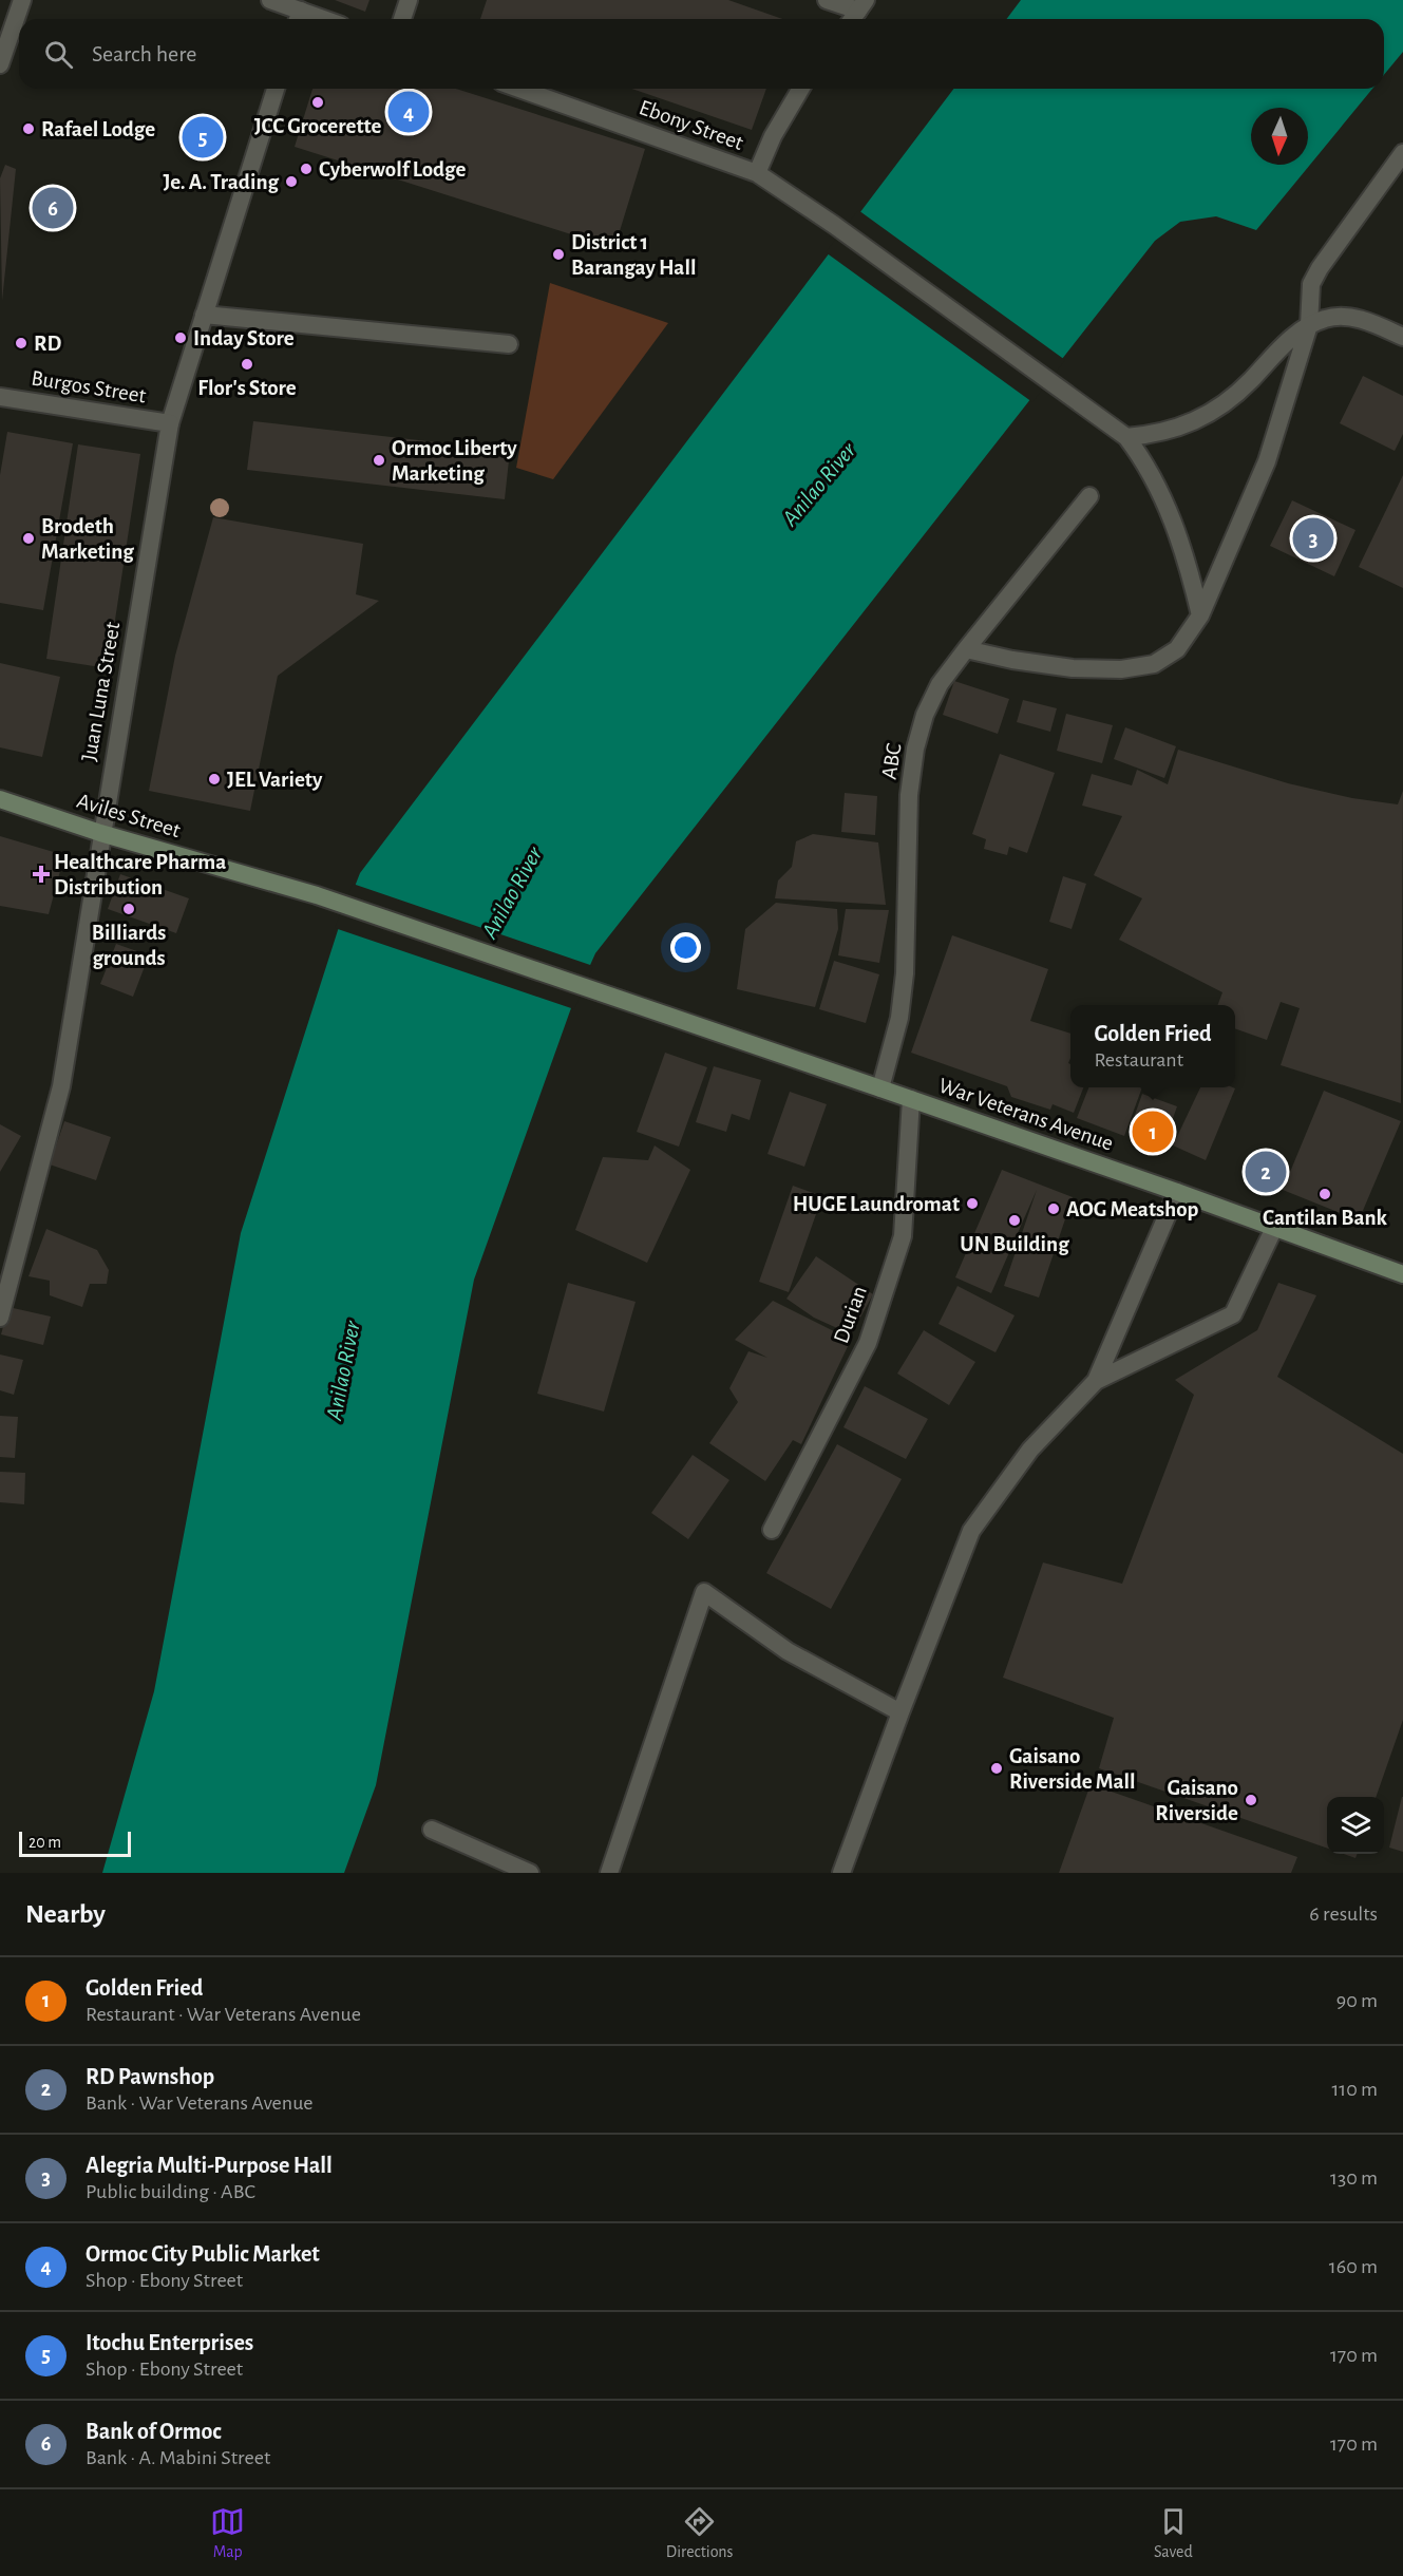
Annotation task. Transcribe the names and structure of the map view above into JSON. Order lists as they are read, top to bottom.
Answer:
{
  "streets": {
    "main road": ["Aviles Street", "War Veterans Avenue"],
    "street": [
      "Ebony Street",
      "Burgos Street",
      "Juan Luna Street",
      "ABC",
      "Durian"
    ]
  },
  "crossings": [
    ["Burgos Street", "Juan Luna Street"],
    ["Juan Luna Street", "Aviles Street"],
    ["ABC", "War Veterans Avenue"],
    ["Aviles Street", "War Veterans Avenue"],
    ["War Veterans Avenue", "Durian"]
  ],
  "water": ["Anilao River"],
  "places": {
    "other": [
      "JCC Grocerette",
      "Rafael Lodge",
      "Cyberwolf Lodge",
      "Je. A. Trading",
      "District 1 Barangay Hall",
      "Inday Store",
      "RD",
      "Flor's Store",
      "Ormoc Liberty Marketing",
      "Brodeth Marketing",
      "JEL Variety",
      "Billiards grounds",
      "Cantilan Bank",
      "HUGE Laundromat",
      "AOG Meatshop",
      "UN Building",
      "Gaisano Riverside Mall",
      "Gaisano Riverside"
    ],
    "health": ["Healthcare Pharma Distribution"]
  },
  "scale_bar": "20 m",
  "north": "bottom",
  "page": {
    "search": "Search here",
    "pins": [
      "4",
      "5",
      "6",
      "3",
      "1",
      "2"
    ],
    "popup": ["Golden Fried", "Restaurant"],
    "scale": "20 m",
    "heading": ["Nearby", "6 results"],
    "list": [
      {
        "mark": "1",
        "name": "Golden Fried",
        "note": "Restaurant · War Veterans Avenue",
        "value": "90 m"
      },
      {
        "mark": "2",
        "name": "RD Pawnshop",
        "note": "Bank · War Veterans Avenue",
        "value": "110 m"
      },
      {
        "mark": "3",
        "name": "Alegria Multi-Purpose Hall",
        "note": "Public building · ABC",
        "value": "130 m"
      },
      {
        "mark": "4",
        "name": "Ormoc City Public Market",
        "note": "Shop · Ebony Street",
        "value": "160 m"
      },
      {
        "mark": "5",
        "name": "Itochu Enterprises",
        "note": "Shop · Ebony Street",
        "value": "170 m"
      },
      {
        "mark": "6",
        "name": "Bank of Ormoc",
        "note": "Bank · A. Mabini Street",
        "value": "170 m"
      }
    ],
    "nav": ["Map", "Directions", "Saved"]
  }
}
